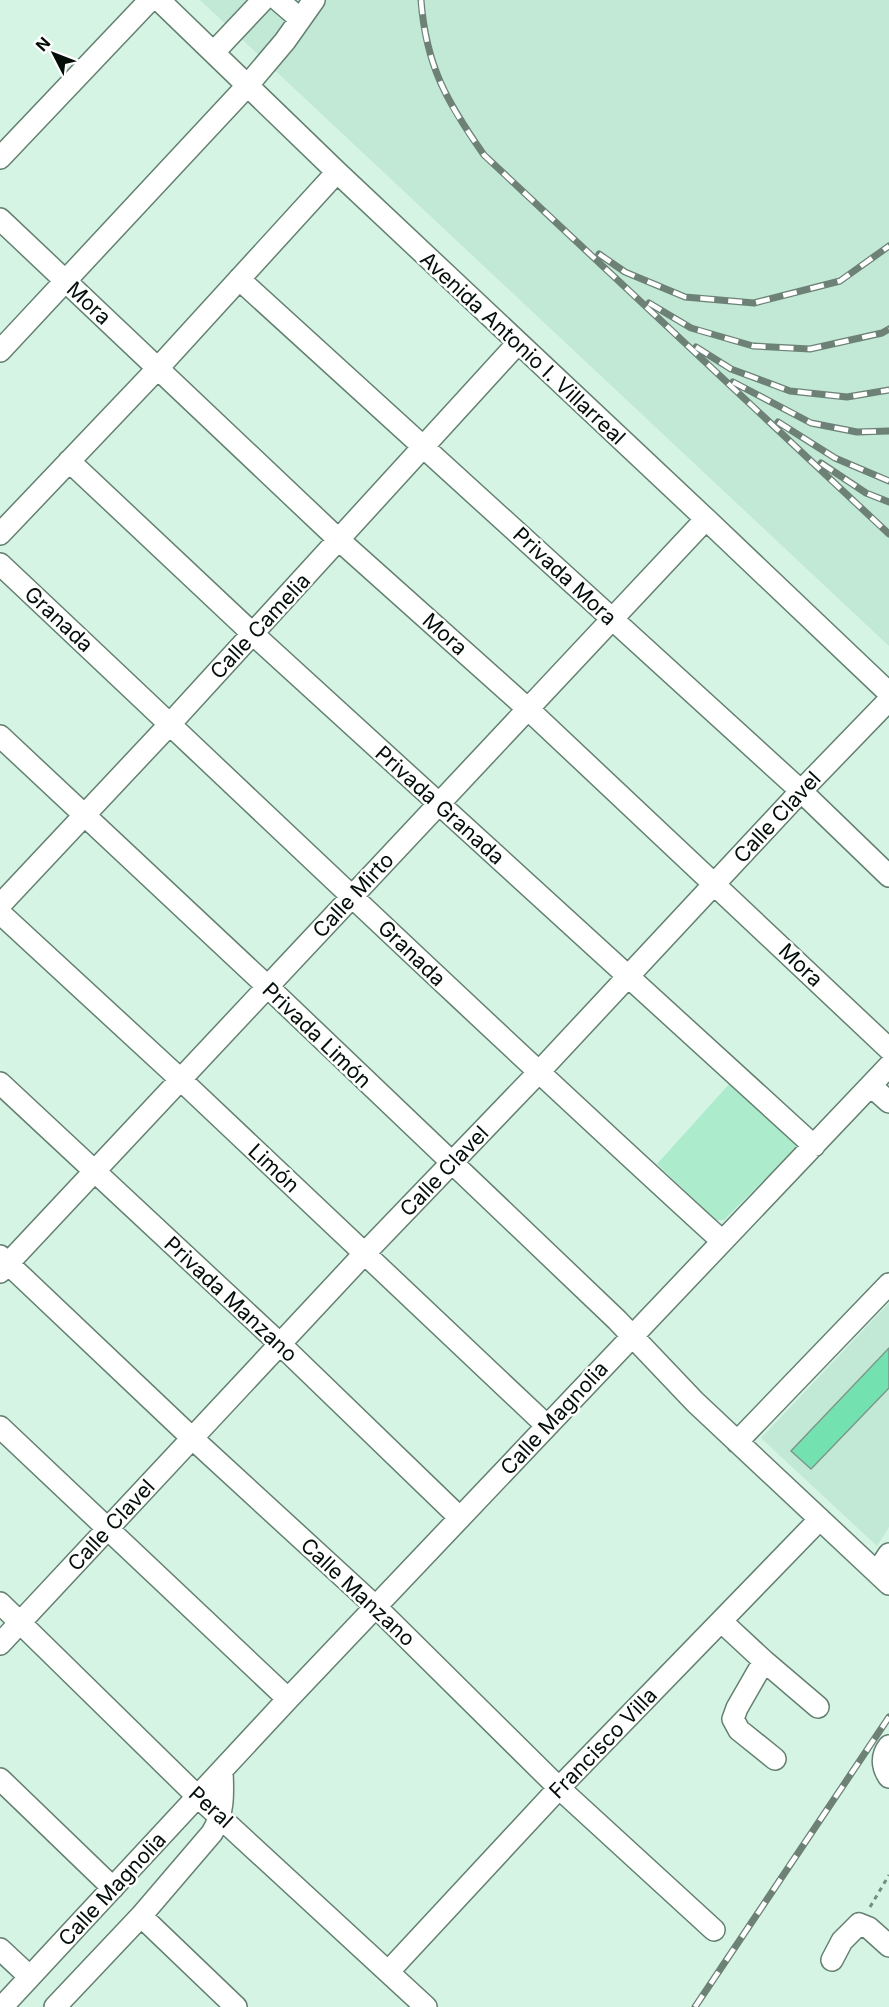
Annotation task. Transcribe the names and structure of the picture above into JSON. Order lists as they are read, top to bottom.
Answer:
{
  "streets": {
    "street": [
      "Mora",
      "Avenida Antonio I. Villarreal",
      "Privada Mora",
      "Granada",
      "Calle Camelia",
      "Privada Granada",
      "Calle Clavel",
      "Calle Mirto",
      "Privada Limón",
      "Limón",
      "Privada Manzano",
      "Calle Magnolia",
      "Calle Manzano",
      "Francisco Villa",
      "Peral"
    ]
  },
  "crossings": [
    ["Mora", "Calle Camelia"],
    ["Mora", "Calle Clavel"],
    ["Mora", "Calle Mirto"],
    ["Avenida Antonio I. Villarreal", "Calle Camelia"],
    ["Avenida Antonio I. Villarreal", "Calle Mirto"],
    ["Privada Mora", "Calle Camelia"],
    ["Privada Mora", "Calle Clavel"],
    ["Privada Mora", "Calle Mirto"],
    ["Granada", "Calle Camelia"],
    ["Granada", "Calle Clavel"],
    ["Granada", "Calle Mirto"],
    ["Granada", "Calle Magnolia"],
    ["Calle Camelia", "Privada Granada"],
    ["Calle Camelia", "Privada Limón"],
    ["Privada Granada", "Calle Clavel"],
    ["Privada Granada", "Calle Mirto"],
    ["Privada Granada", "Calle Magnolia"],
    ["Calle Clavel", "Privada Limón"],
    ["Calle Clavel", "Limón"],
    ["Calle Clavel", "Privada Manzano"],
    ["Calle Clavel", "Calle Manzano"],
    ["Calle Clavel", "Peral"],
    ["Calle Mirto", "Privada Limón"],
    ["Calle Mirto", "Limón"],
    ["Calle Mirto", "Privada Manzano"],
    ["Calle Mirto", "Calle Manzano"],
    ["Privada Limón", "Calle Magnolia"],
    ["Privada Limón", "Francisco Villa"],
    ["Limón", "Calle Magnolia"],
    ["Privada Manzano", "Calle Magnolia"],
    ["Calle Magnolia", "Calle Manzano"],
    ["Calle Magnolia", "Peral"],
    ["Calle Manzano", "Francisco Villa"],
    ["Francisco Villa", "Peral"]
  ],
  "north": "top left"
}
